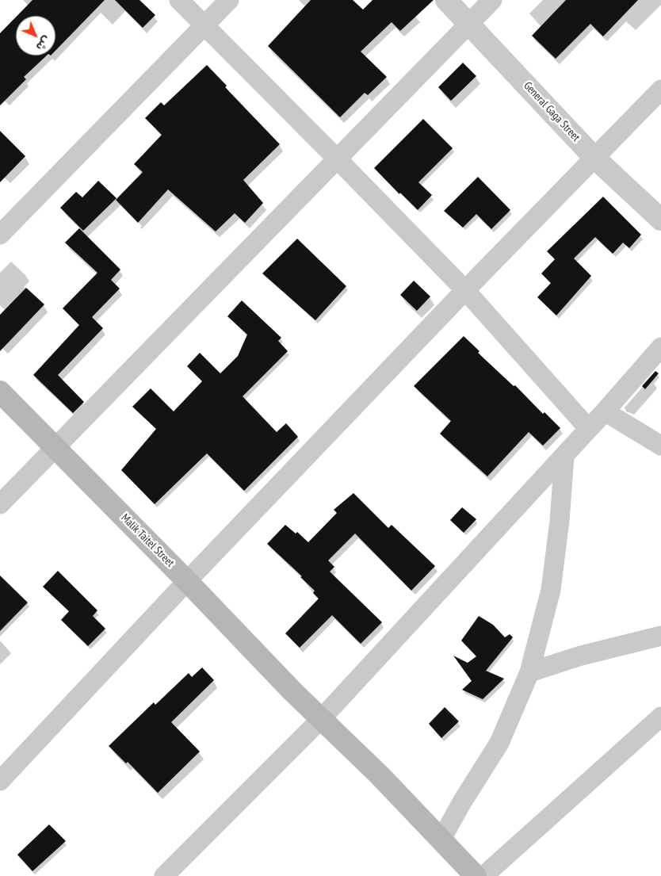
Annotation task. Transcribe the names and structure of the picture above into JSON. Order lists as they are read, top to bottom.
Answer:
{
  "streets": {
    "main road": ["Malik Taitel Street"],
    "street": ["General Gaga Street"]
  },
  "north": "bottom right"
}
